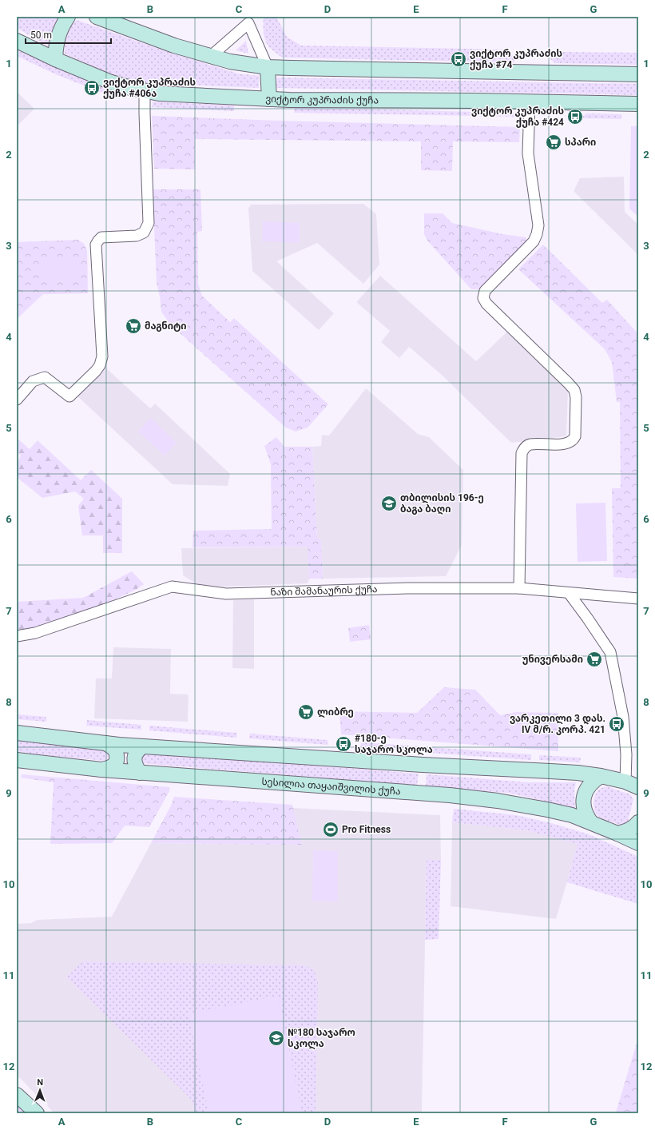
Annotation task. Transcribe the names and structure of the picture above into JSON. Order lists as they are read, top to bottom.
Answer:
{
  "streets": {
    "main road": ["ვიქტორ კუპრაძის ქუჩა", "სესილია თაყაიშვილის ქუჩა"],
    "street": ["ნაზი შამანაურის ქუჩა"]
  },
  "places": {
    "bus stop": [
      "ვიქტორ კუპრაძის ქუჩა #74",
      "ვიქტორ კუპრაძის ქუჩა #406ა",
      "ვიქტორ კუპრაძის ქუჩა #424",
      "ვარკეთილი 3 დას. IV მ/რ. კორპ. 421",
      "#180-ე საჯარო სკოლა"
    ],
    "supermarket": [
      "სპარი",
      "მაგნიტი",
      "უნივერსამი",
      "ლიბრე"
    ],
    "school or university": ["თბილისის 196-ე ბაგა ბაღი", "№180 საჯარო სკოლა"],
    "sports": ["Pro Fitness"]
  },
  "scale_bar": "50 m",
  "north": "top",
  "grid": {
    "columns": [
      "A",
      "B",
      "C",
      "D",
      "E",
      "F",
      "G"
    ],
    "rows": [
      "1",
      "2",
      "3",
      "4",
      "5",
      "6",
      "7",
      "8",
      "9",
      "10",
      "11",
      "12"
    ]
  }
}
